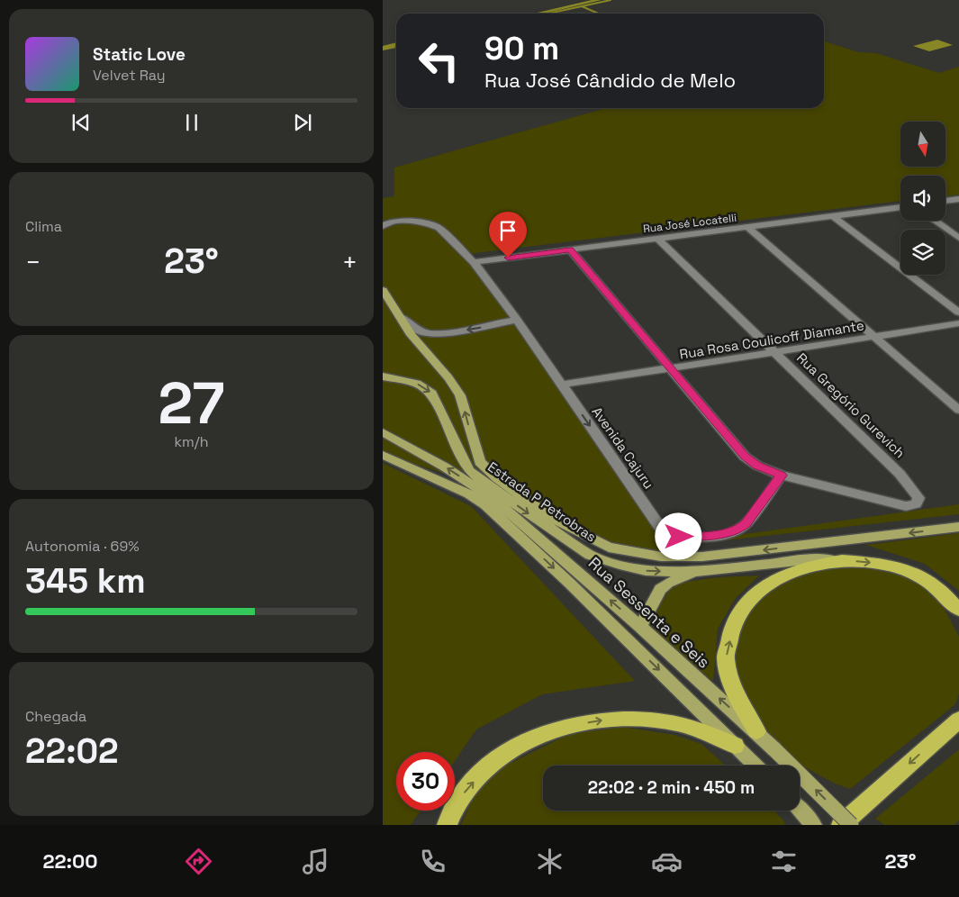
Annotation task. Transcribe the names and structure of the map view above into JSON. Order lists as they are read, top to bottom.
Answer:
{
  "streets": {
    "main road": ["Estrada P Petrobras", "Rua Sessenta e Seis"],
    "street": [
      "Rua José Locatelli",
      "Rua Rosa Coulicoff Diamante",
      "Rua Gregório Gurevich",
      "Avenida Cajuru"
    ]
  },
  "crossings": [
    ["Rua José Locatelli", "Rua Gregório Gurevich"],
    ["Rua José Locatelli", "Avenida Cajuru"],
    ["Rua Rosa Coulicoff Diamante", "Rua Gregório Gurevich"],
    ["Rua Rosa Coulicoff Diamante", "Avenida Cajuru"],
    ["Rua Gregório Gurevich", "Avenida Cajuru"]
  ],
  "north": "bottom",
  "page": {
    "turn": ["90 m", "Rua José Cândido de Melo"],
    "song": ["Static Love", "Velvet Ray"],
    "tile": [
      "Clima",
      ["27", "km/h"],
      ["Autonomia · 69%", "345 km"],
      ["Chegada", "22:02"]
    ],
    "heat": ["−", "23°", "+"],
    "limit": "30",
    "trip": "22:02 · 2 min · 450 m",
    "tabs": ["22:00", "23°"]
  }
}
